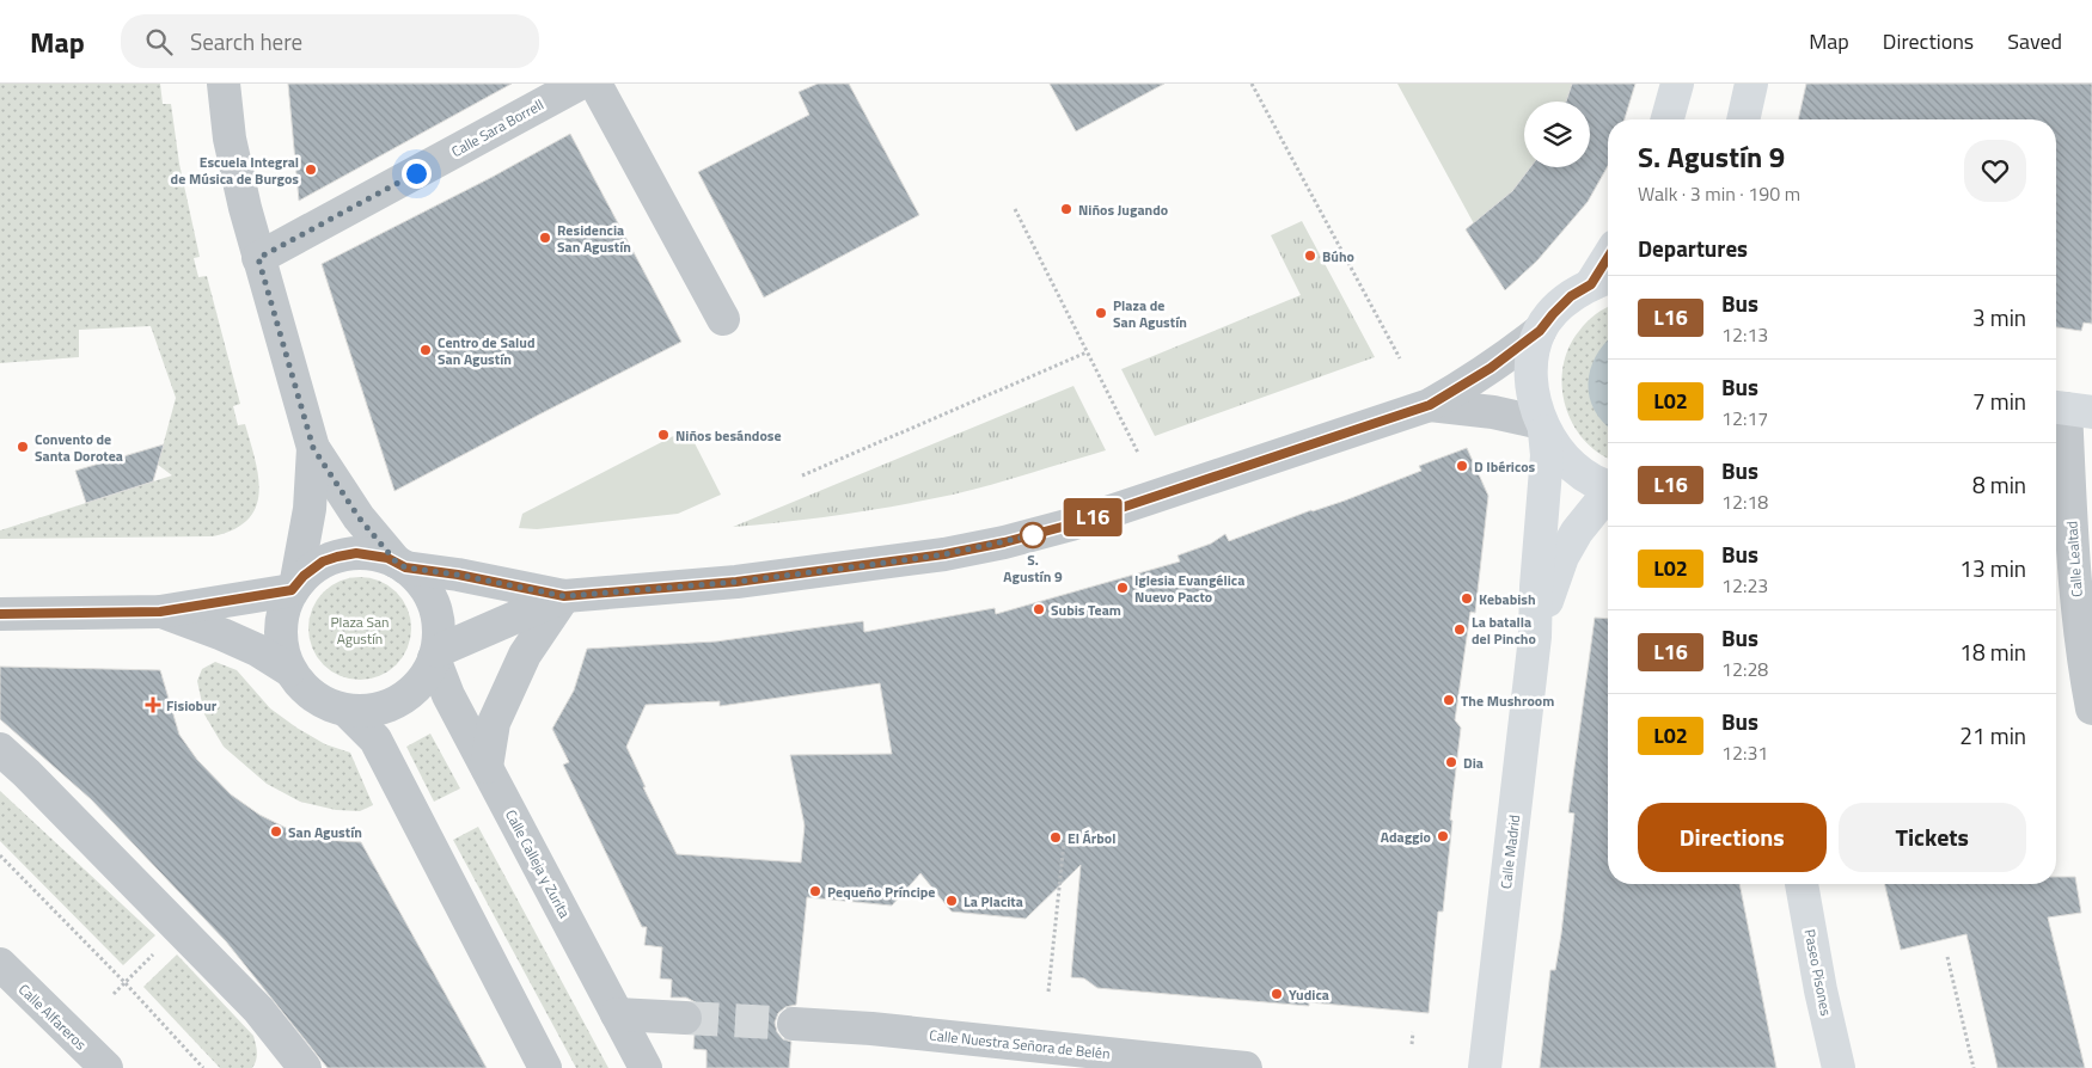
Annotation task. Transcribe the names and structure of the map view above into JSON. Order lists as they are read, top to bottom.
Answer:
{
  "streets": {
    "main road": ["Calle Madrid", "Paseo Pisones"],
    "street": [
      "Calle Sara Borrell",
      "Calle Lealtad",
      "Calle Calleja y Zurita",
      "Calle Alfareros",
      "Calle Nuestra Señora de Belén"
    ]
  },
  "parks": ["Plaza San Agustín"],
  "places": {
    "other": [
      "Escuela Integral de Música de Burgos",
      "Niños Jugando",
      "Residencia San Agustín",
      "Búho",
      "Plaza de San Agustín",
      "Centro de Salud San Agustín",
      "Niños besándose",
      "Convento de Santa Dorotea",
      "D Ibéricos",
      "S. Agustín 9",
      "Iglesia Evangélica Nuevo Pacto",
      "Kebabish",
      "Subis Team",
      "La batalla del Pincho",
      "The Mushroom",
      "Dia",
      "San Agustín",
      "Adaggio",
      "El Árbol",
      "Pequeño Príncipe",
      "La Placita",
      "Yudica"
    ],
    "health": ["Fisiobur"]
  },
  "lines": ["bus line L16"],
  "page": {
    "header": "Map",
    "search": "Search here",
    "nav": ["Map", "Directions", "Saved"],
    "on_map": "L16",
    "heading": [
      ["S. Agustín 9", "Walk · 3 min · 190 m"],
      "Departures"
    ],
    "list": [
      {
        "mark": "L16",
        "name": "Bus",
        "note": "12:13",
        "value": "3 min"
      },
      {
        "mark": "L02",
        "name": "Bus",
        "note": "12:17",
        "value": "7 min"
      },
      {
        "mark": "L16",
        "name": "Bus",
        "note": "12:18",
        "value": "8 min"
      },
      {
        "mark": "L02",
        "name": "Bus",
        "note": "12:23",
        "value": "13 min"
      },
      {
        "mark": "L16",
        "name": "Bus",
        "note": "12:28",
        "value": "18 min"
      },
      {
        "mark": "L02",
        "name": "Bus",
        "note": "12:31",
        "value": "21 min"
      }
    ],
    "buttons": ["Directions", "Tickets"]
  }
}
